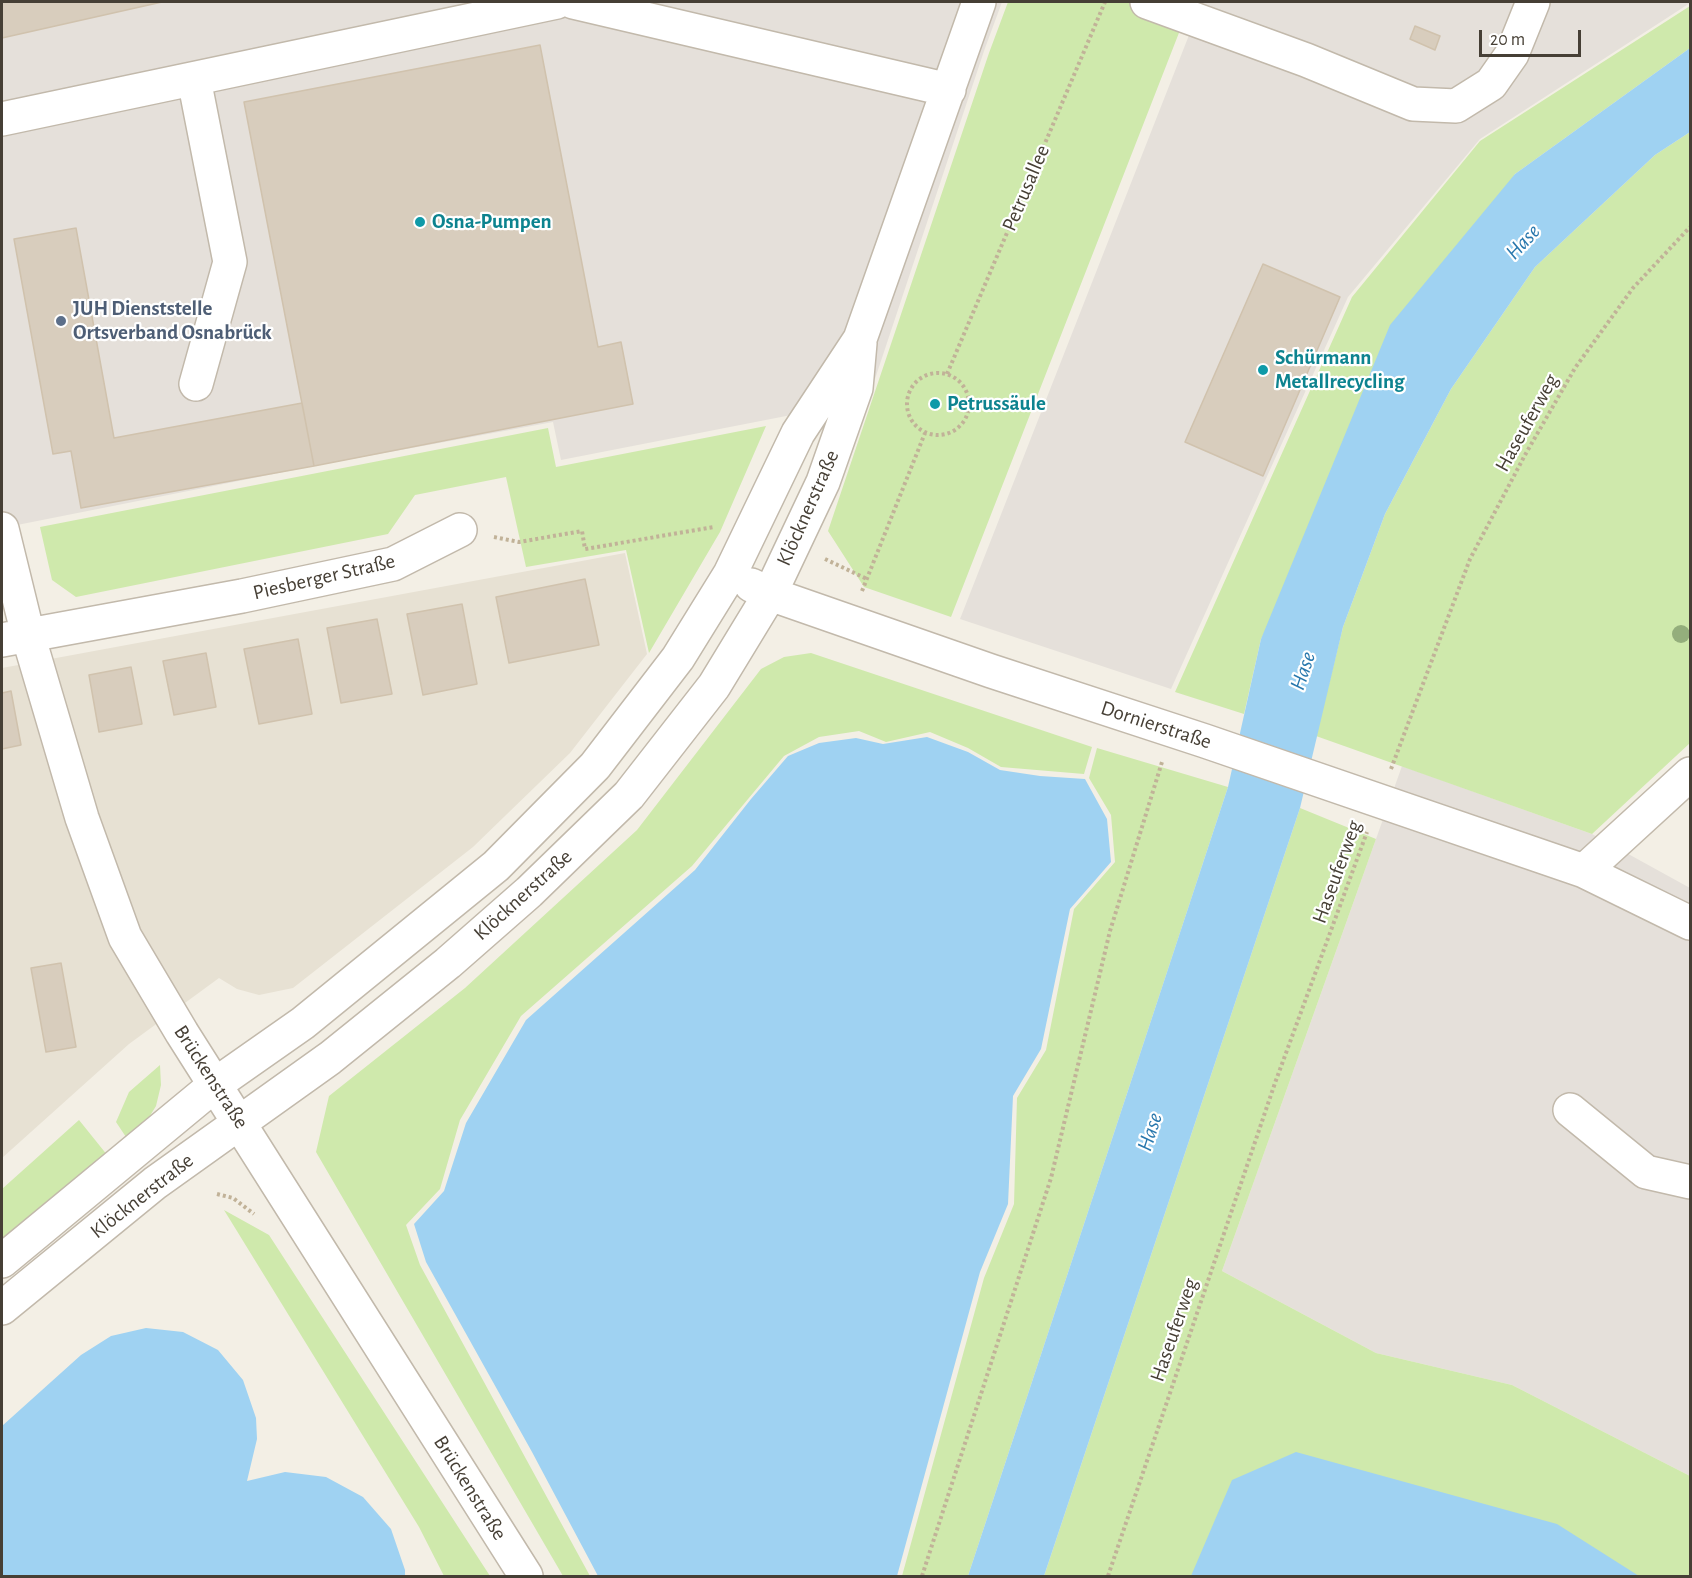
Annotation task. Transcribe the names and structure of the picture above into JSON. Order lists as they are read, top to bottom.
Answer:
{
  "streets": {
    "street": [
      "Klöcknerstraße",
      "Piesberger Straße",
      "Dornierstraße",
      "Brückenstraße"
    ],
    "path": ["Petrusallee", "Haseuferweg"]
  },
  "crossings": [
    ["Haseuferweg", "Dornierstraße"],
    ["Klöcknerstraße", "Dornierstraße"],
    ["Klöcknerstraße", "Brückenstraße"],
    ["Piesberger Straße", "Brückenstraße"]
  ],
  "water": ["Hase"],
  "places": [
    "Osna-Pumpen",
    "JUH Dienststelle Ortsverband Osnabrück",
    "Schürmann Metallrecycling",
    "Petrussäule"
  ],
  "scale_bar": "20 m"
}
